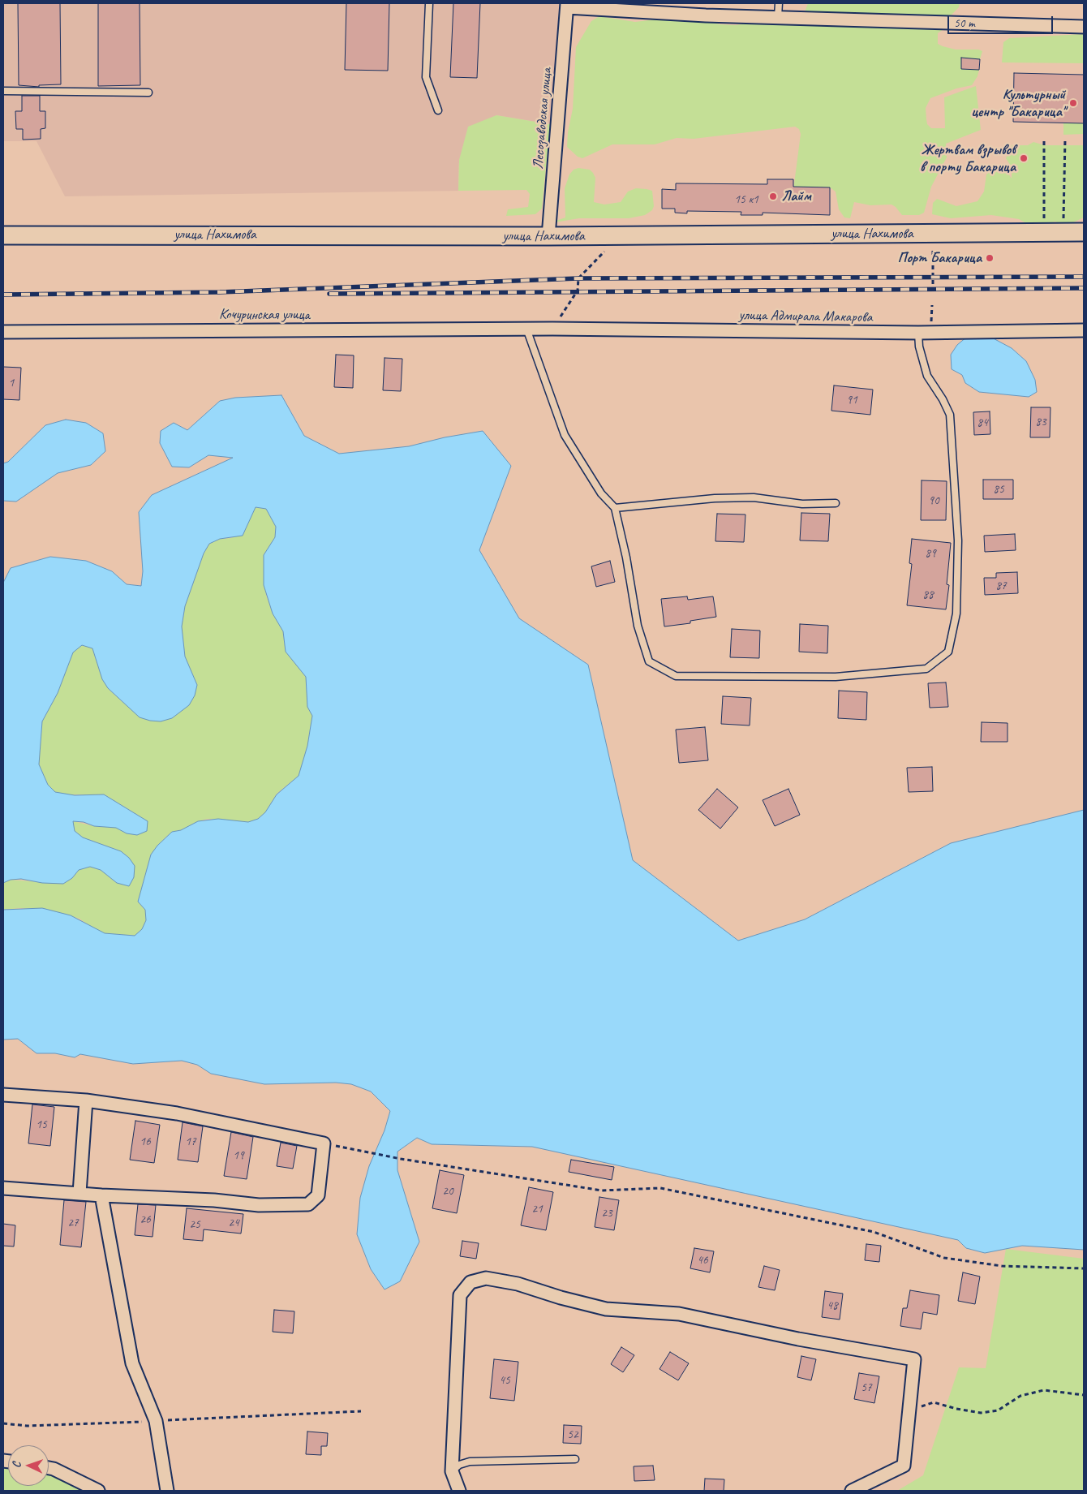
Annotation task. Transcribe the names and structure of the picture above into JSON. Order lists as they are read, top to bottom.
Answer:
{
  "streets": {
    "main road": ["улица Нахимова"],
    "street": ["Лесозаводская улица", "Кочуринская улица", "улица Адмирала Макарова"]
  },
  "crossings": [
    ["Лесозаводская улица", "улица Нахимова"],
    ["Кочуринская улица", "улица Адмирала Макарова"]
  ],
  "places": [
    "Культурный центр \"Бакарица\"",
    "Жертвам взрывов в порту Бакарица",
    "Лайм",
    "Порт Бакарица"
  ],
  "house_numbers": [
    "15 к1",
    "1",
    "91",
    "83",
    "84",
    "85",
    "90",
    "89",
    "87",
    "88",
    "15",
    "16",
    "17",
    "19",
    "20",
    "21",
    "23",
    "26",
    "27",
    "24",
    "25",
    "46",
    "48",
    "45",
    "57",
    "52"
  ],
  "scale_bar": "50 m",
  "north": "left"
}
